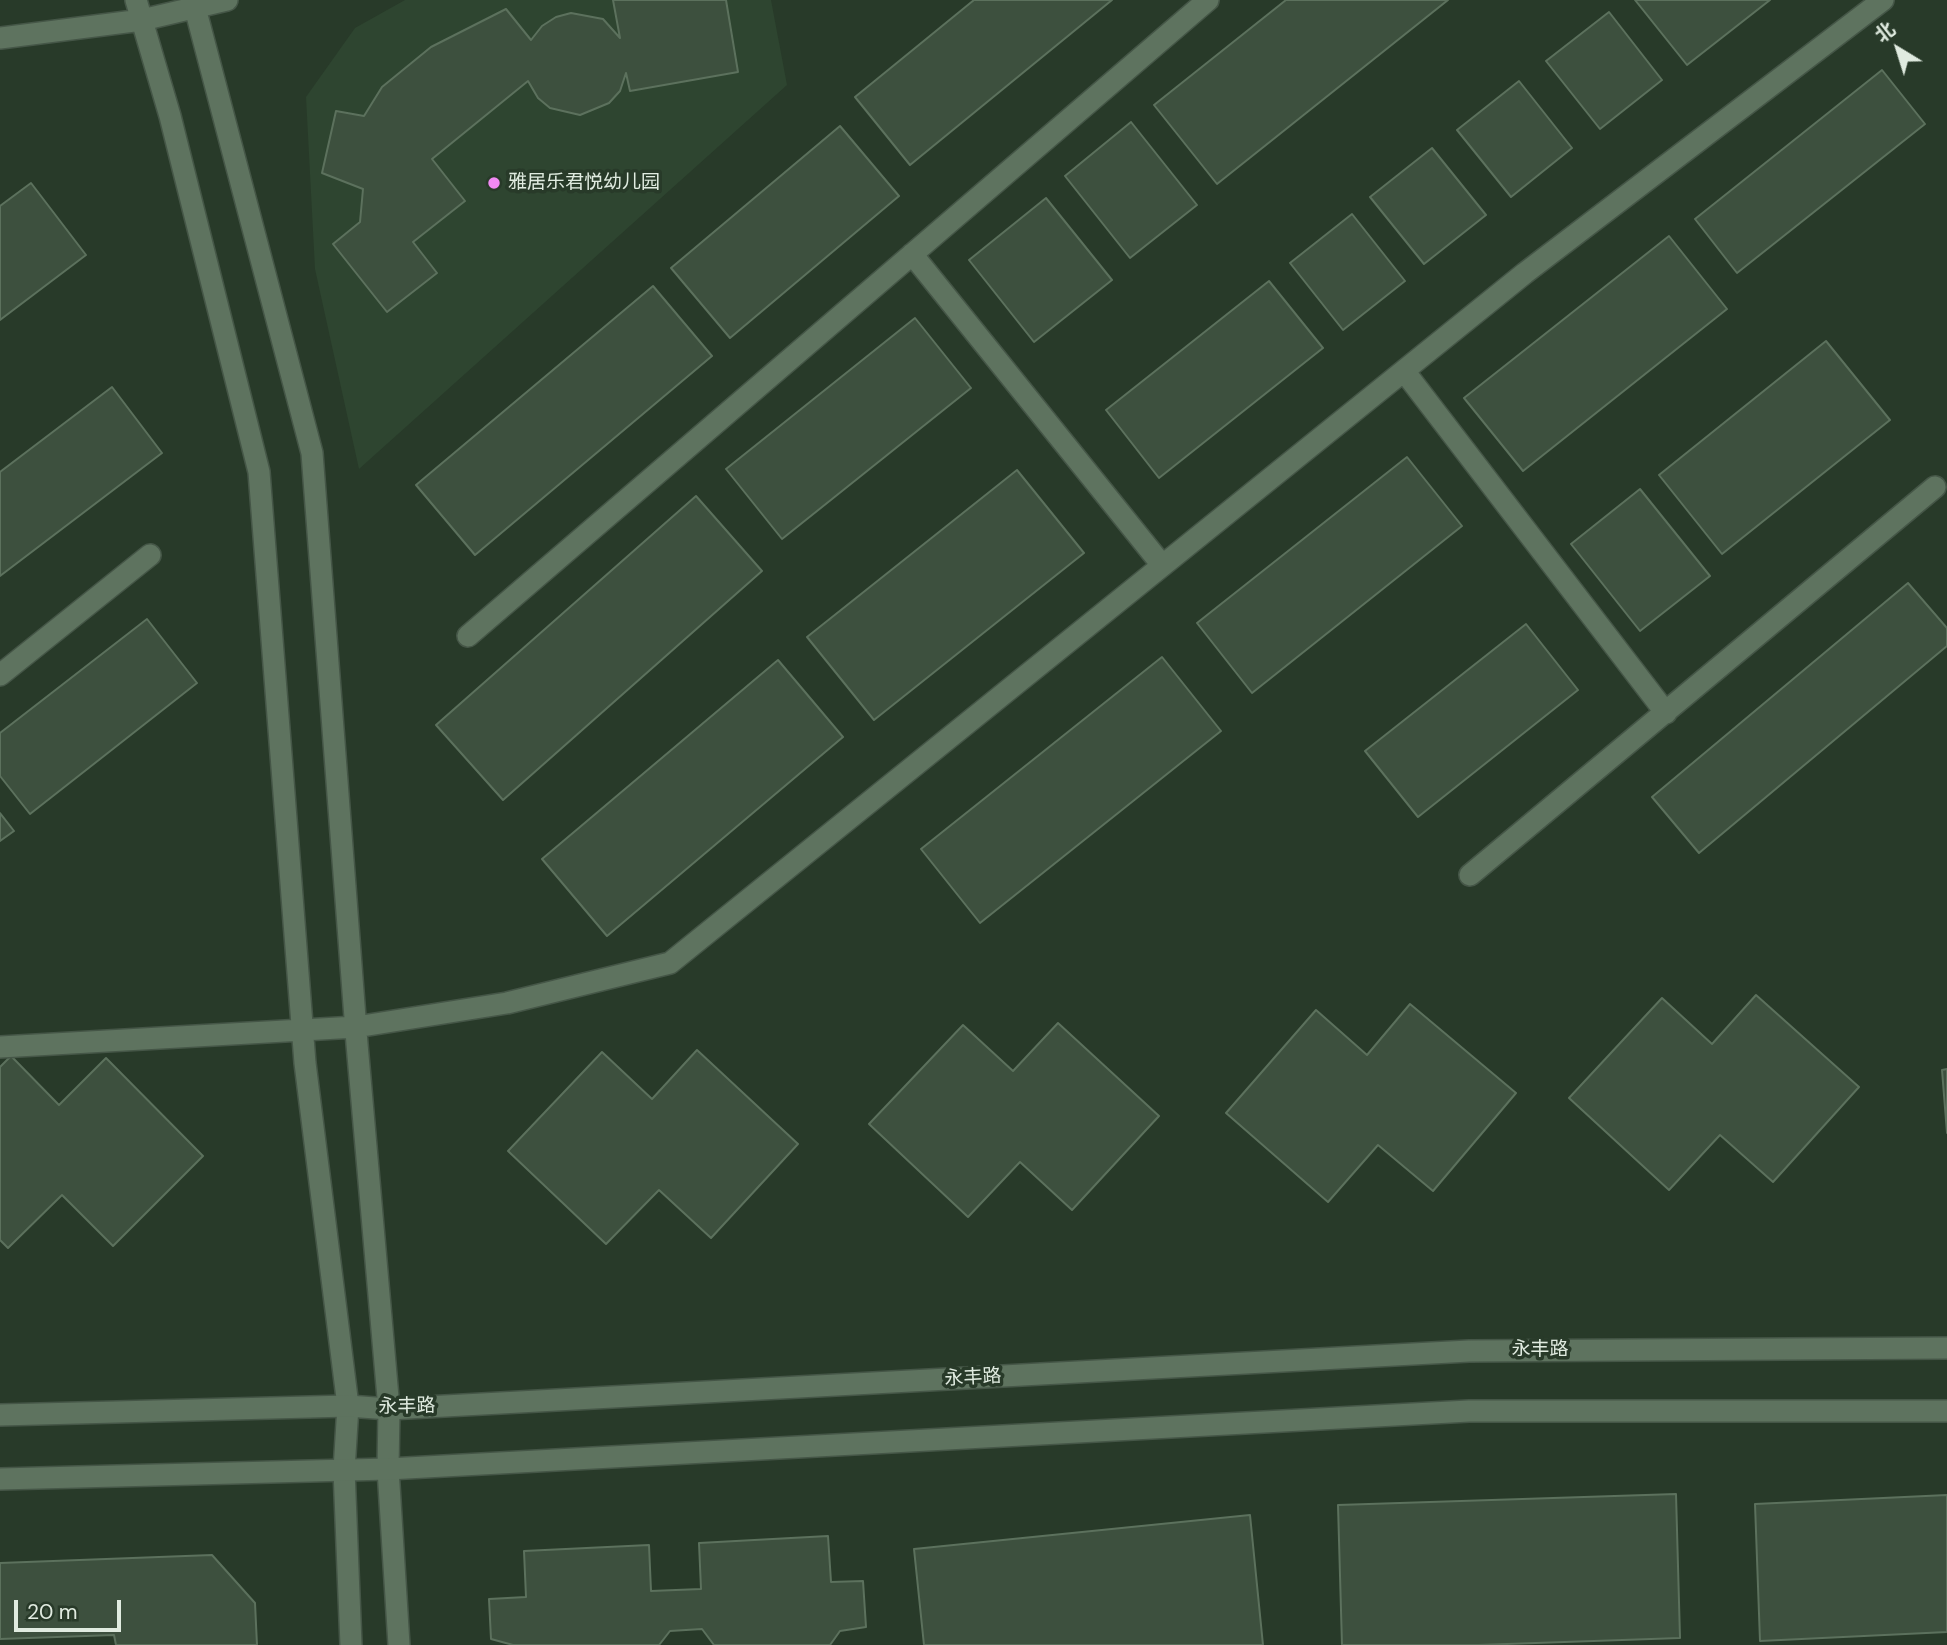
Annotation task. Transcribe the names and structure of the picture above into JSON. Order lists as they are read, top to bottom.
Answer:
{
  "streets": {
    "street": ["永丰路"]
  },
  "places": ["雅居乐君悦幼儿园"],
  "scale_bar": "20 m",
  "north": "top left"
}
